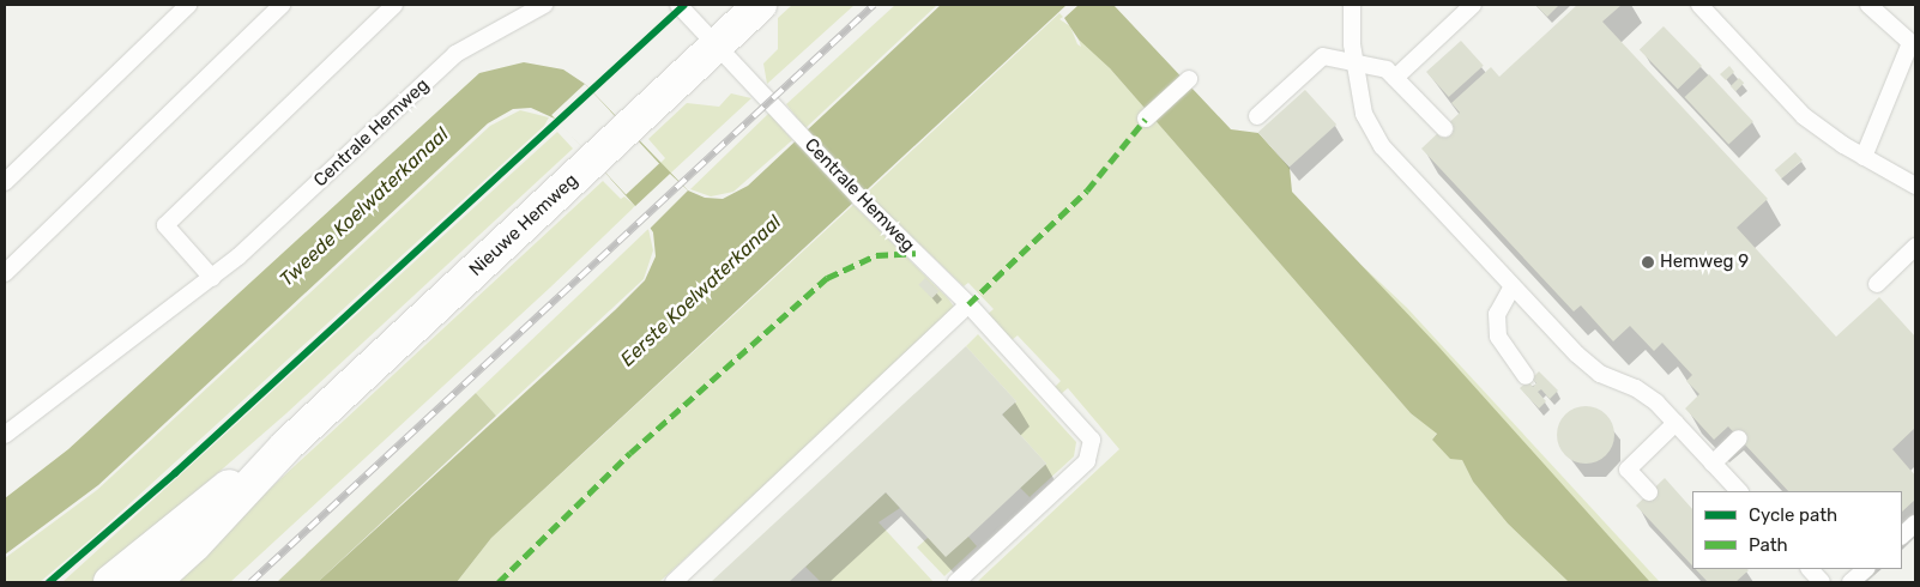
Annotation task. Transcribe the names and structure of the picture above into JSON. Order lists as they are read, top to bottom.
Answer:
{
  "streets": {
    "main road": ["Nieuwe Hemweg"],
    "lane": ["Centrale Hemweg"]
  },
  "crossings": [
    ["Centrale Hemweg", "Nieuwe Hemweg"]
  ],
  "water": ["Tweede Koelwaterkanaal", "Eerste Koelwaterkanaal"],
  "places": ["Hemweg 9"],
  "legend": ["Cycle path", "Path"]
}
